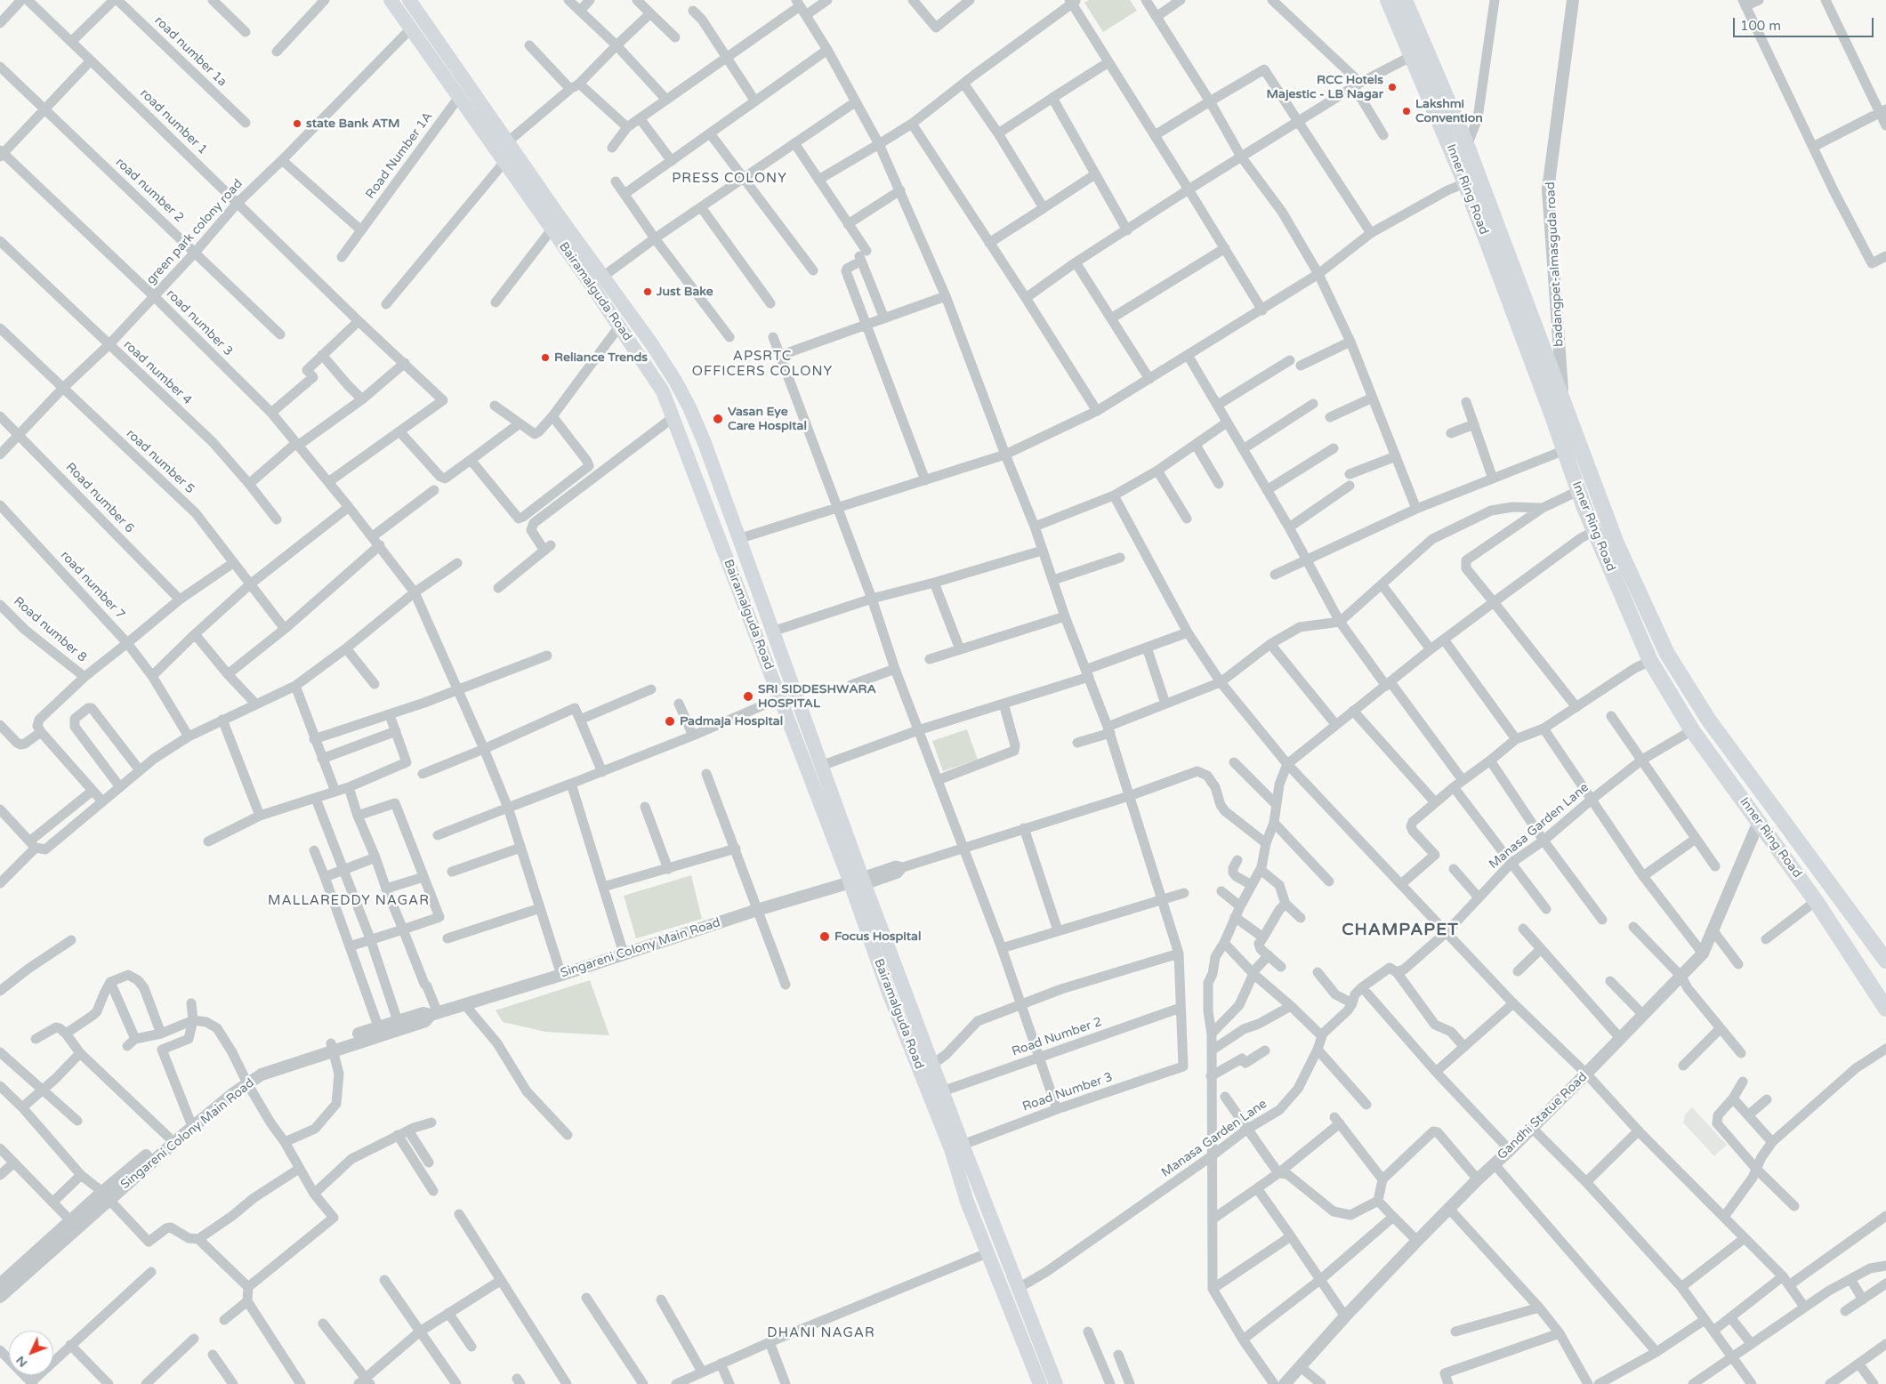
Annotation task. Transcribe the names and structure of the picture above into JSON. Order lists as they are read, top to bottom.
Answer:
{
  "streets": {
    "highway": ["Inner Ring Road"],
    "main road": ["Bairamalguda Road"],
    "street": [
      "road number 1a",
      "road number 1",
      "Road Number 1A",
      "road number 2",
      "green park colony road",
      "badangpet-almasguda road",
      "road number 3",
      "road number 4",
      "road number 5",
      "Road number 6",
      "road number 7",
      "Road number 8",
      "Manasa Garden Lane",
      "Singareni Colony Main Road",
      "Road Number 2",
      "Road Number 3",
      "Gandhi Statue Road"
    ]
  },
  "crossings": [
    ["road number 1", "green park colony road"],
    ["Road Number 1A", "Bairamalguda Road"],
    ["Inner Ring Road", "badangpet-almasguda road"],
    ["Inner Ring Road", "Manasa Garden Lane"],
    ["Inner Ring Road", "Gandhi Statue Road"],
    ["road number 2", "green park colony road"],
    ["green park colony road", "Bairamalguda Road"],
    ["green park colony road", "road number 3"],
    ["green park colony road", "road number 4"],
    ["green park colony road", "road number 5"],
    ["green park colony road", "Road number 6"],
    ["Bairamalguda Road", "Manasa Garden Lane"],
    ["Bairamalguda Road", "Singareni Colony Main Road"],
    ["Bairamalguda Road", "Road Number 2"],
    ["Bairamalguda Road", "Road Number 3"],
    ["road number 3", "Singareni Colony Main Road"],
    ["Road Number 2", "Road Number 3"]
  ],
  "districts": [
    "PRESS COLONY",
    "APSRTC OFFICERS COLONY",
    "MALLAREDDY NAGAR",
    "CHAMPAPET",
    "DHANI NAGAR"
  ],
  "places": [
    "RCC Hotels Majestic - LB Nagar",
    "Lakshmi Convention",
    "state Bank ATM",
    "Just Bake",
    "Reliance Trends",
    "Vasan Eye Care Hospital",
    "SRI SIDDESHWARA HOSPITAL",
    "Padmaja Hospital",
    "Focus Hospital"
  ],
  "scale_bar": "100 m",
  "north": "bottom left"
}
